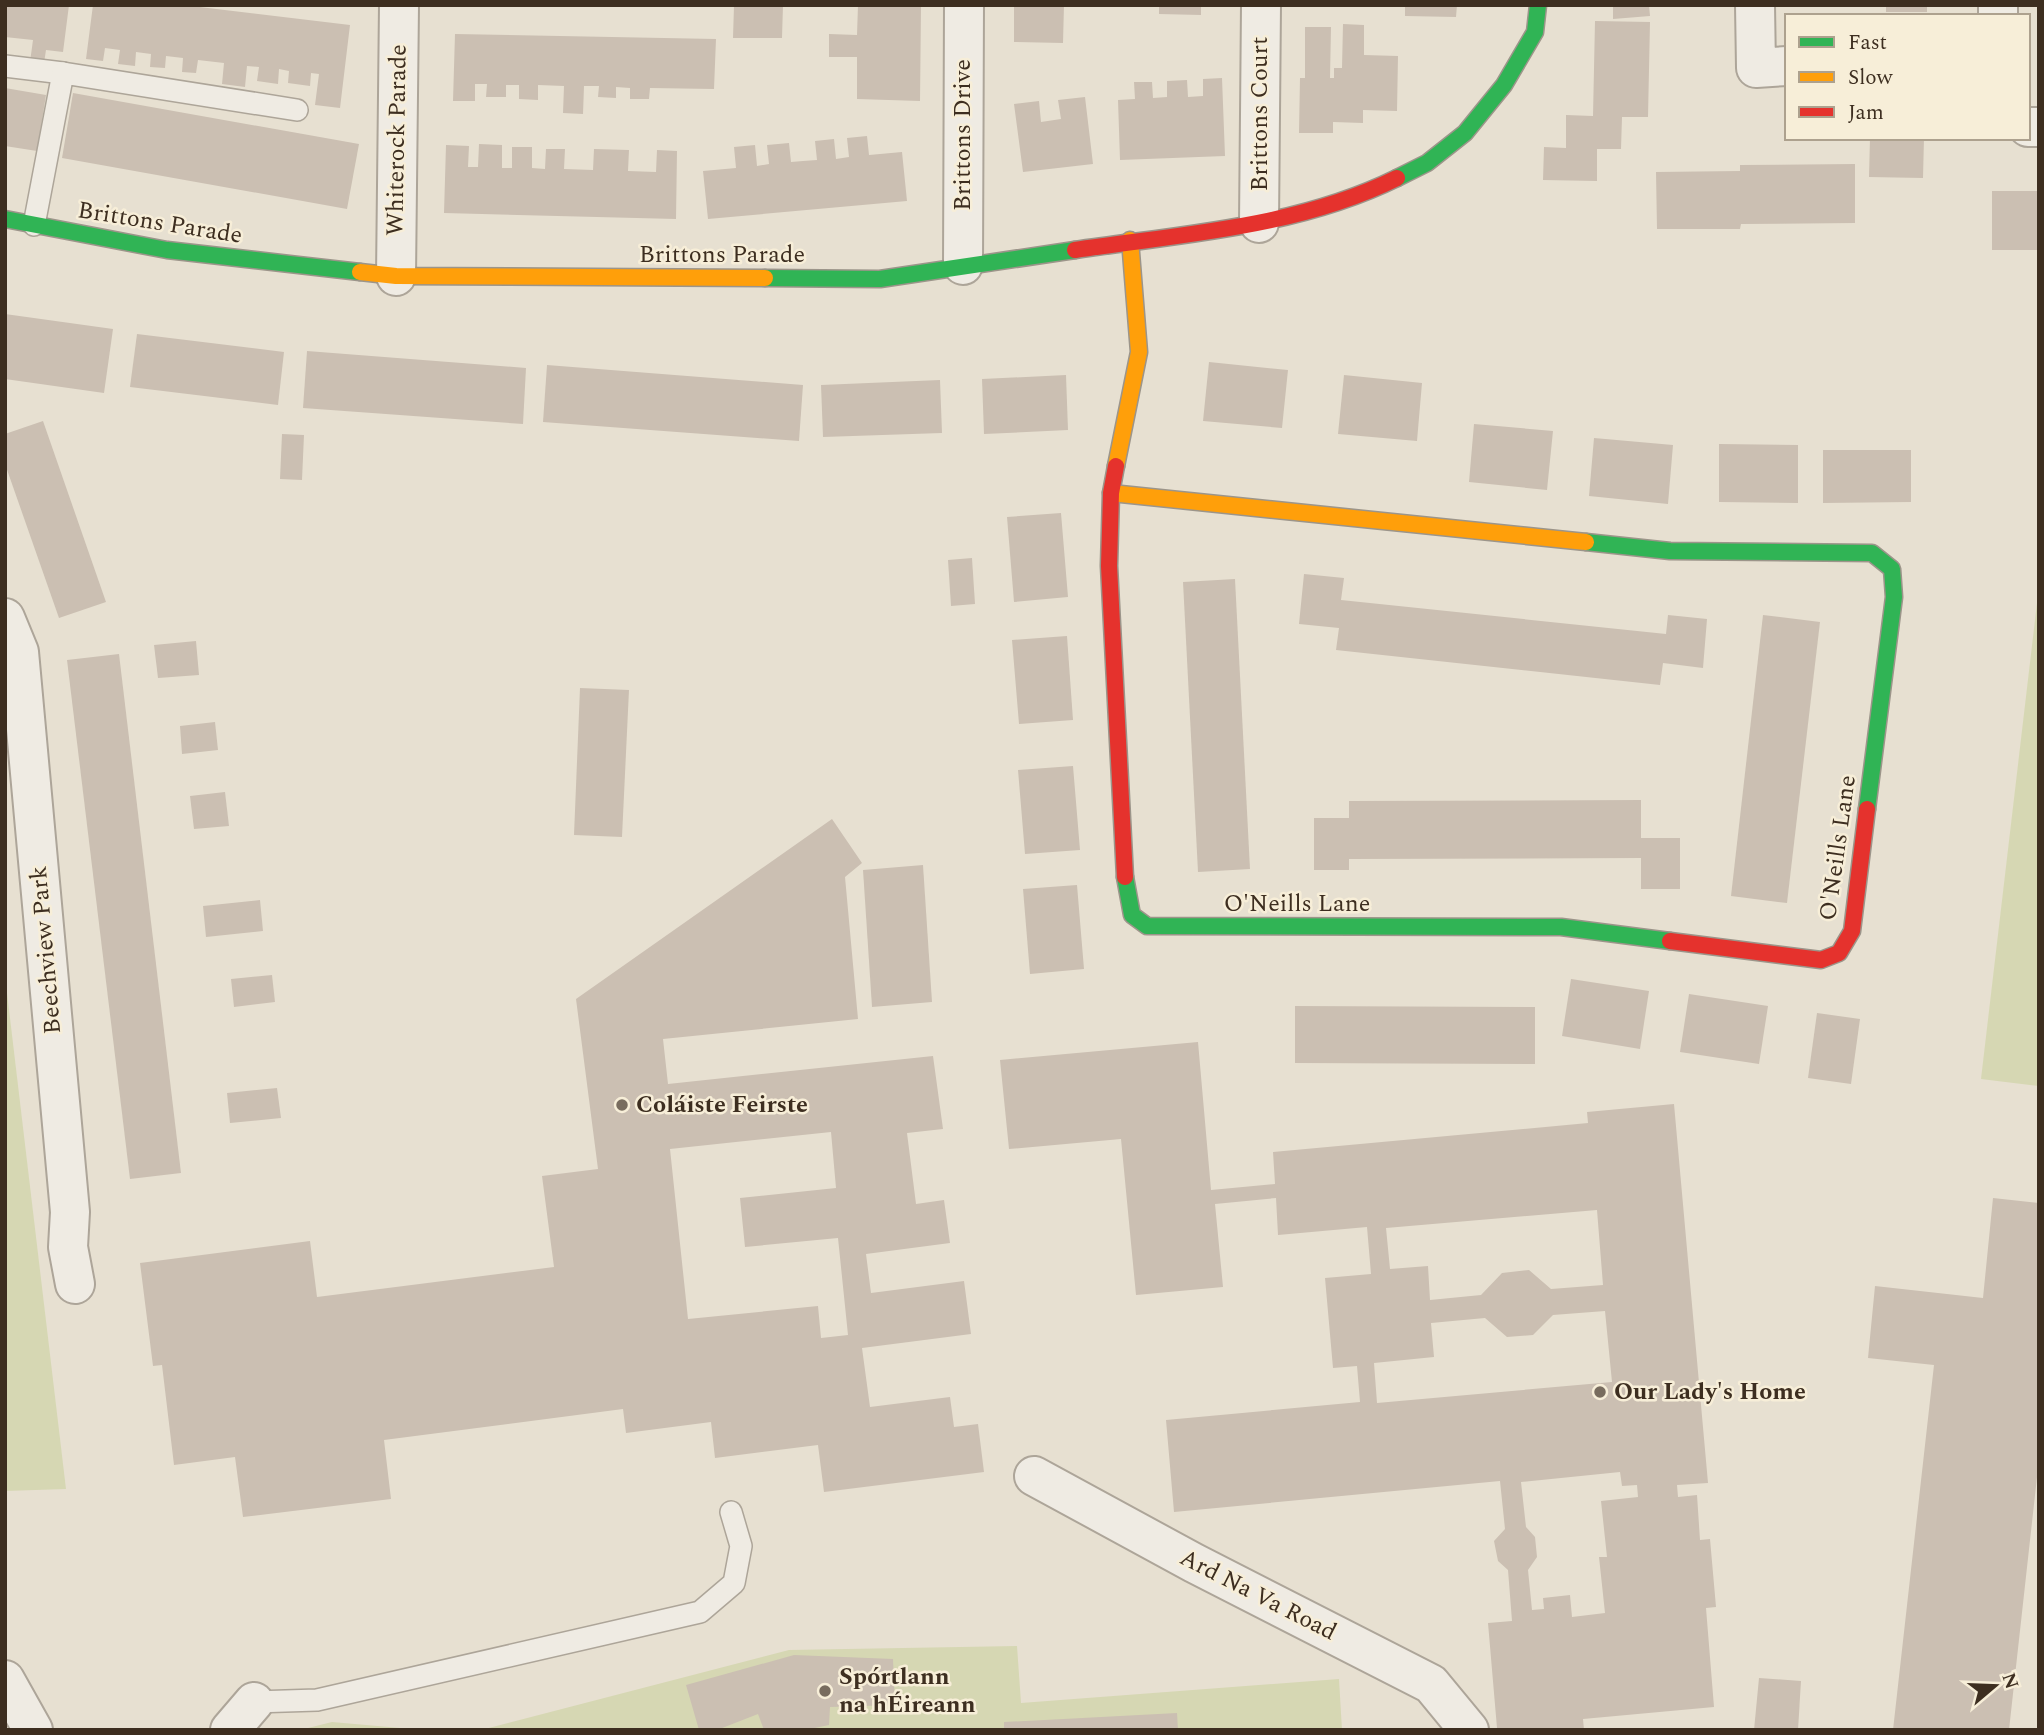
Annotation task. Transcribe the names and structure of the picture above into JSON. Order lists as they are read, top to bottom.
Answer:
{
  "streets": {
    "street": [
      "Brittons Court",
      "Brittons Drive",
      "Whiterock Parade",
      "Brittons Parade",
      "O'Neills Lane",
      "Beechview Park",
      "Ard Na Va Road"
    ]
  },
  "crossings": [
    ["Brittons Court", "Brittons Parade"],
    ["Brittons Drive", "Brittons Parade"],
    ["Whiterock Parade", "Brittons Parade"],
    ["Brittons Parade", "O'Neills Lane"]
  ],
  "places": ["Coláiste Feirste", "Our Lady's Home", "Spórtlann na hÉireann"],
  "legend": ["Fast", "Slow", "Jam"],
  "north": "right"
}
